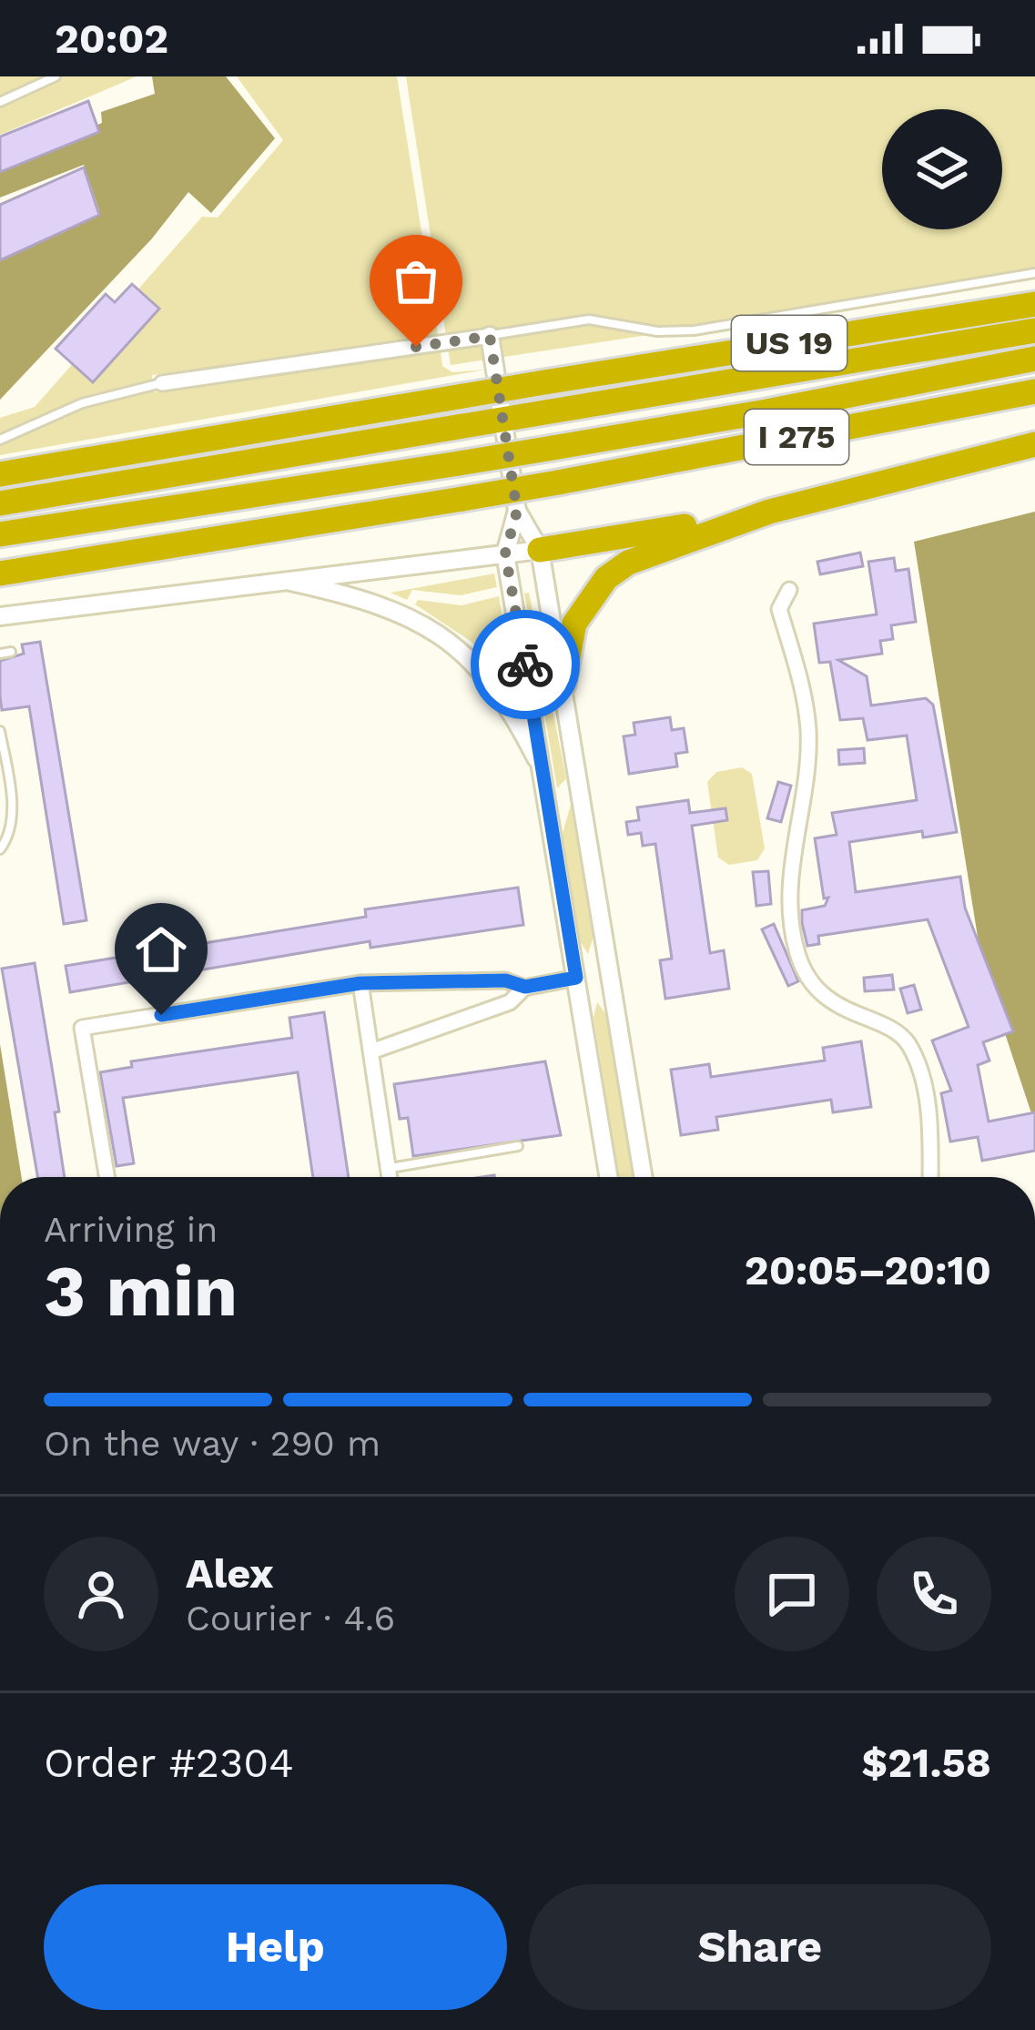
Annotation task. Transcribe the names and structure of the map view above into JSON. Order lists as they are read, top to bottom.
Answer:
{
  "streets": {
    "highway": ["US 19", "I 275"]
  },
  "page": {
    "status": "20:02",
    "heading": ["3 min", "Arriving in", "20:05–20:10"],
    "panel": [
      "Alex",
      "Courier · 4.6",
      "Order #2304",
      "$21.58"
    ],
    "bar": "On the way · 290 m",
    "buttons": ["Help", "Share"]
  }
}
